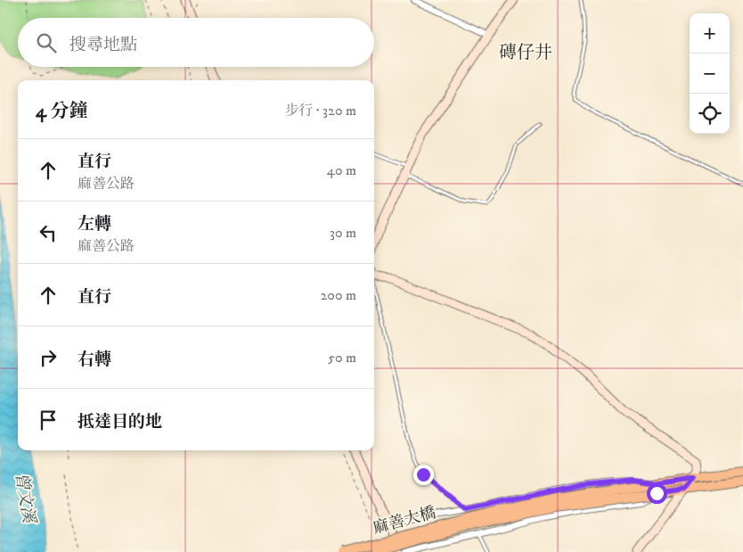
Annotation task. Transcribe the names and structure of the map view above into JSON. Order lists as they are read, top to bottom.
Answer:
{
  "streets": {
    "main road": ["麻善大橋"]
  },
  "districts": ["磚仔井"],
  "water": ["曾文溪"],
  "page": {
    "map_buttons": ["+", "−"],
    "search": "搜尋地點",
    "heading": ["4 分鐘", "步行 · 320 m"],
    "list": [
      ["直行", "麻善公路", "40 m"],
      ["左轉", "麻善公路", "30 m"],
      ["直行", "200 m"],
      ["右轉", "50 m"],
      "抵達目的地"
    ]
  }
}
